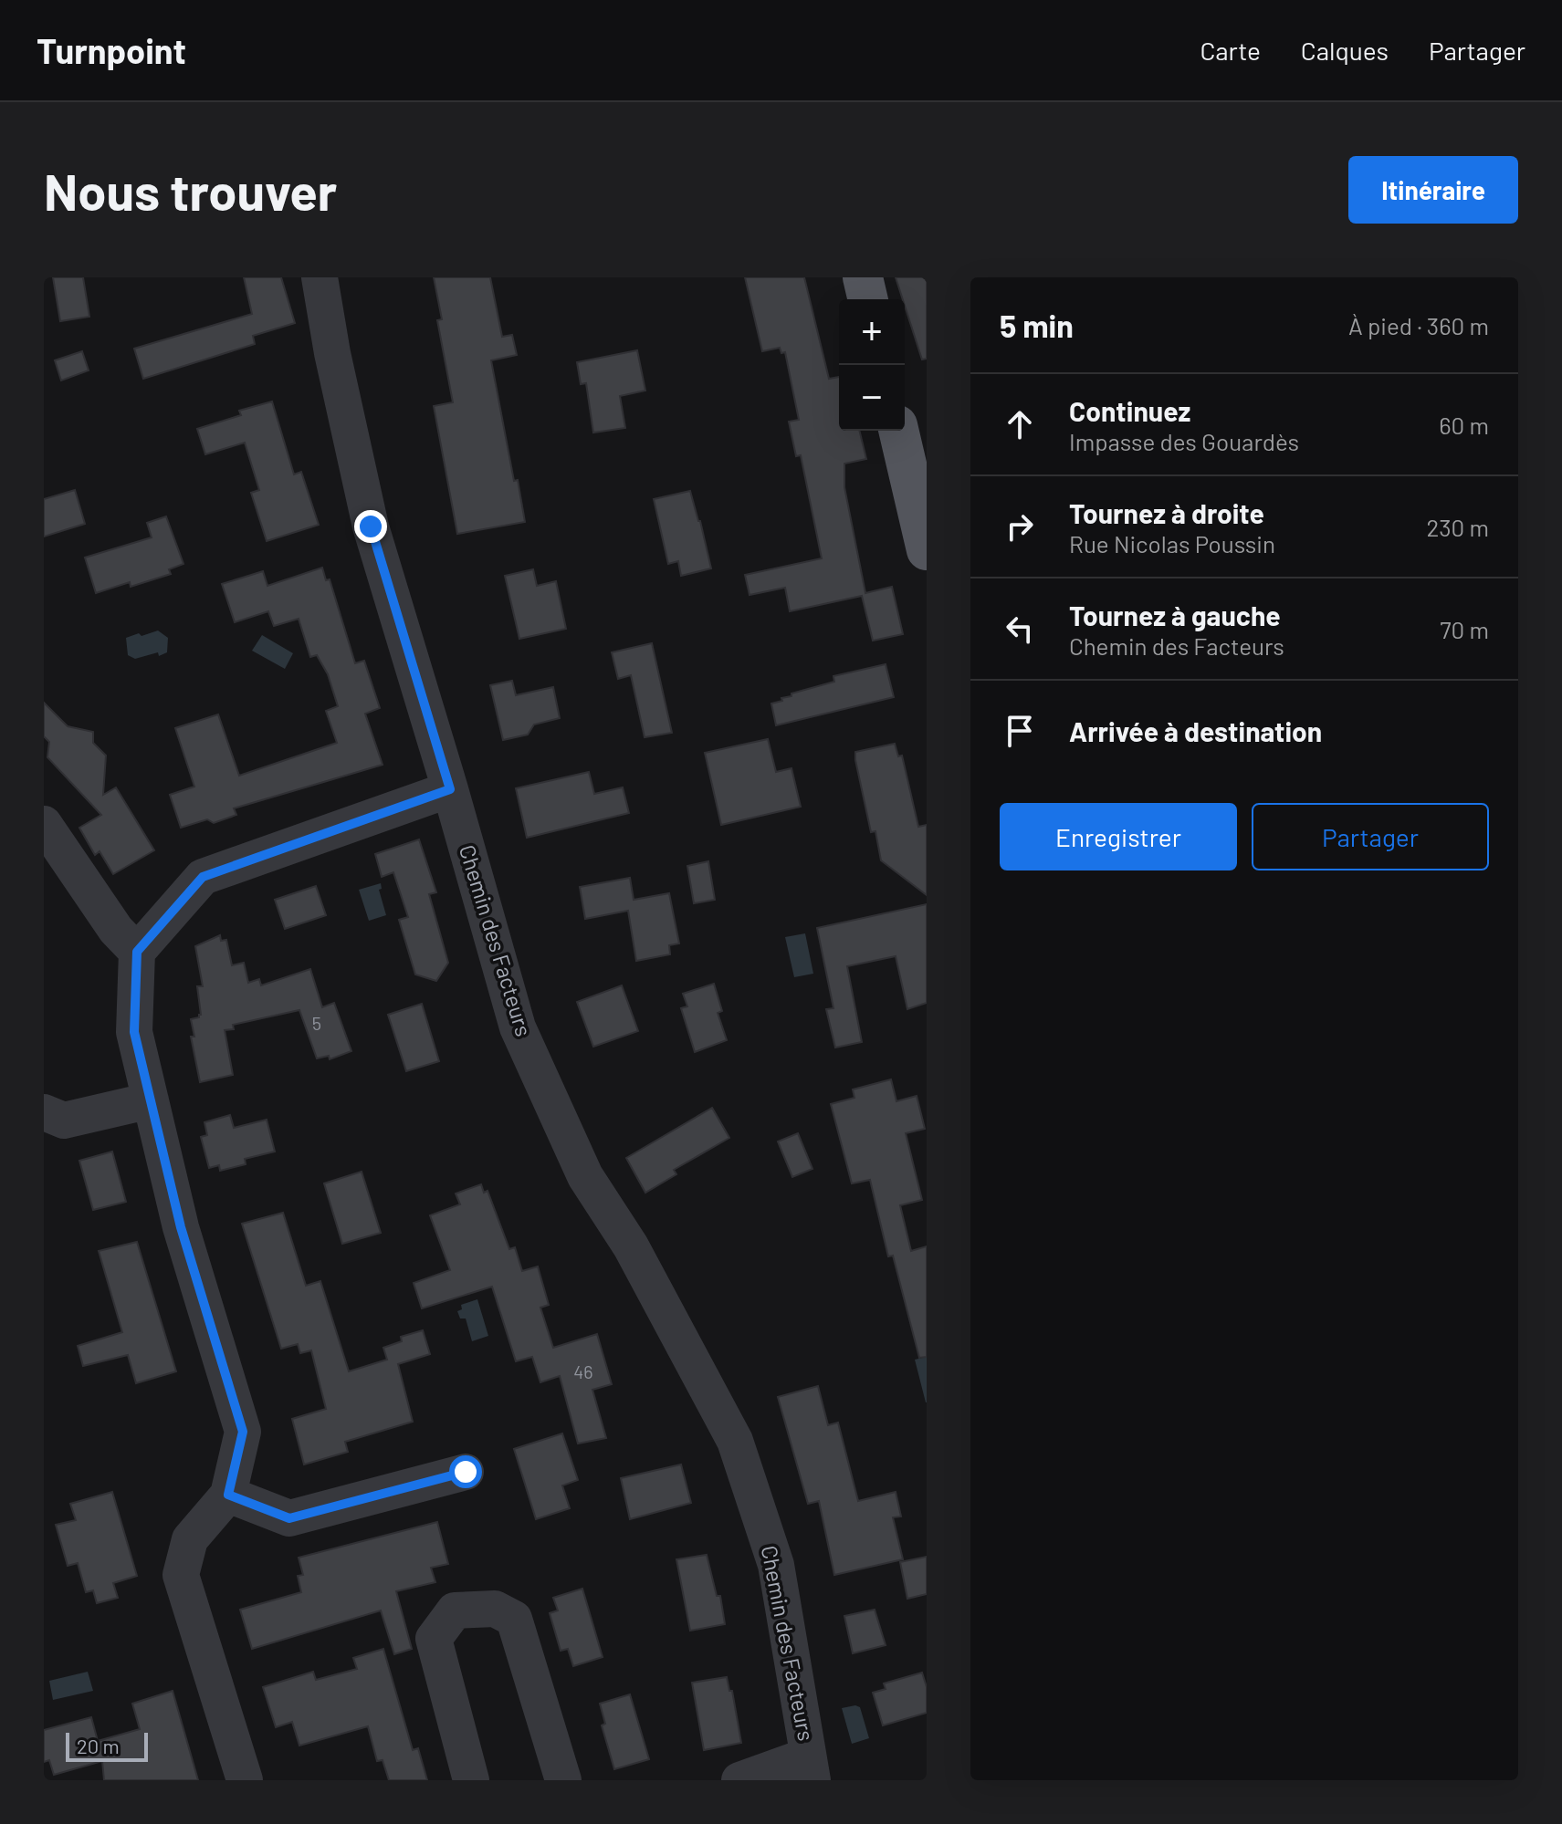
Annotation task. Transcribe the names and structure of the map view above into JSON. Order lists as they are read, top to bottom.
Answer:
{
  "streets": {
    "street": ["Chemin des Facteurs"]
  },
  "house_numbers": ["5", "46"],
  "scale_bar": "20 m",
  "page": {
    "header": "Turnpoint",
    "nav": ["Carte", "Calques", "Partager"],
    "buttons": [
      "Itinéraire",
      ["Enregistrer", "Partager"]
    ],
    "title": "Nous trouver",
    "heading": ["5 min", "À pied · 360 m"],
    "map_buttons": ["+", "−"],
    "list": [
      ["Continuez", "Impasse des Gouardès", "60 m"],
      ["Tournez à droite", "Rue Nicolas Poussin", "230 m"],
      ["Tournez à gauche", "Chemin des Facteurs", "70 m"],
      "Arrivée à destination"
    ],
    "scale": "20 m"
  }
}
